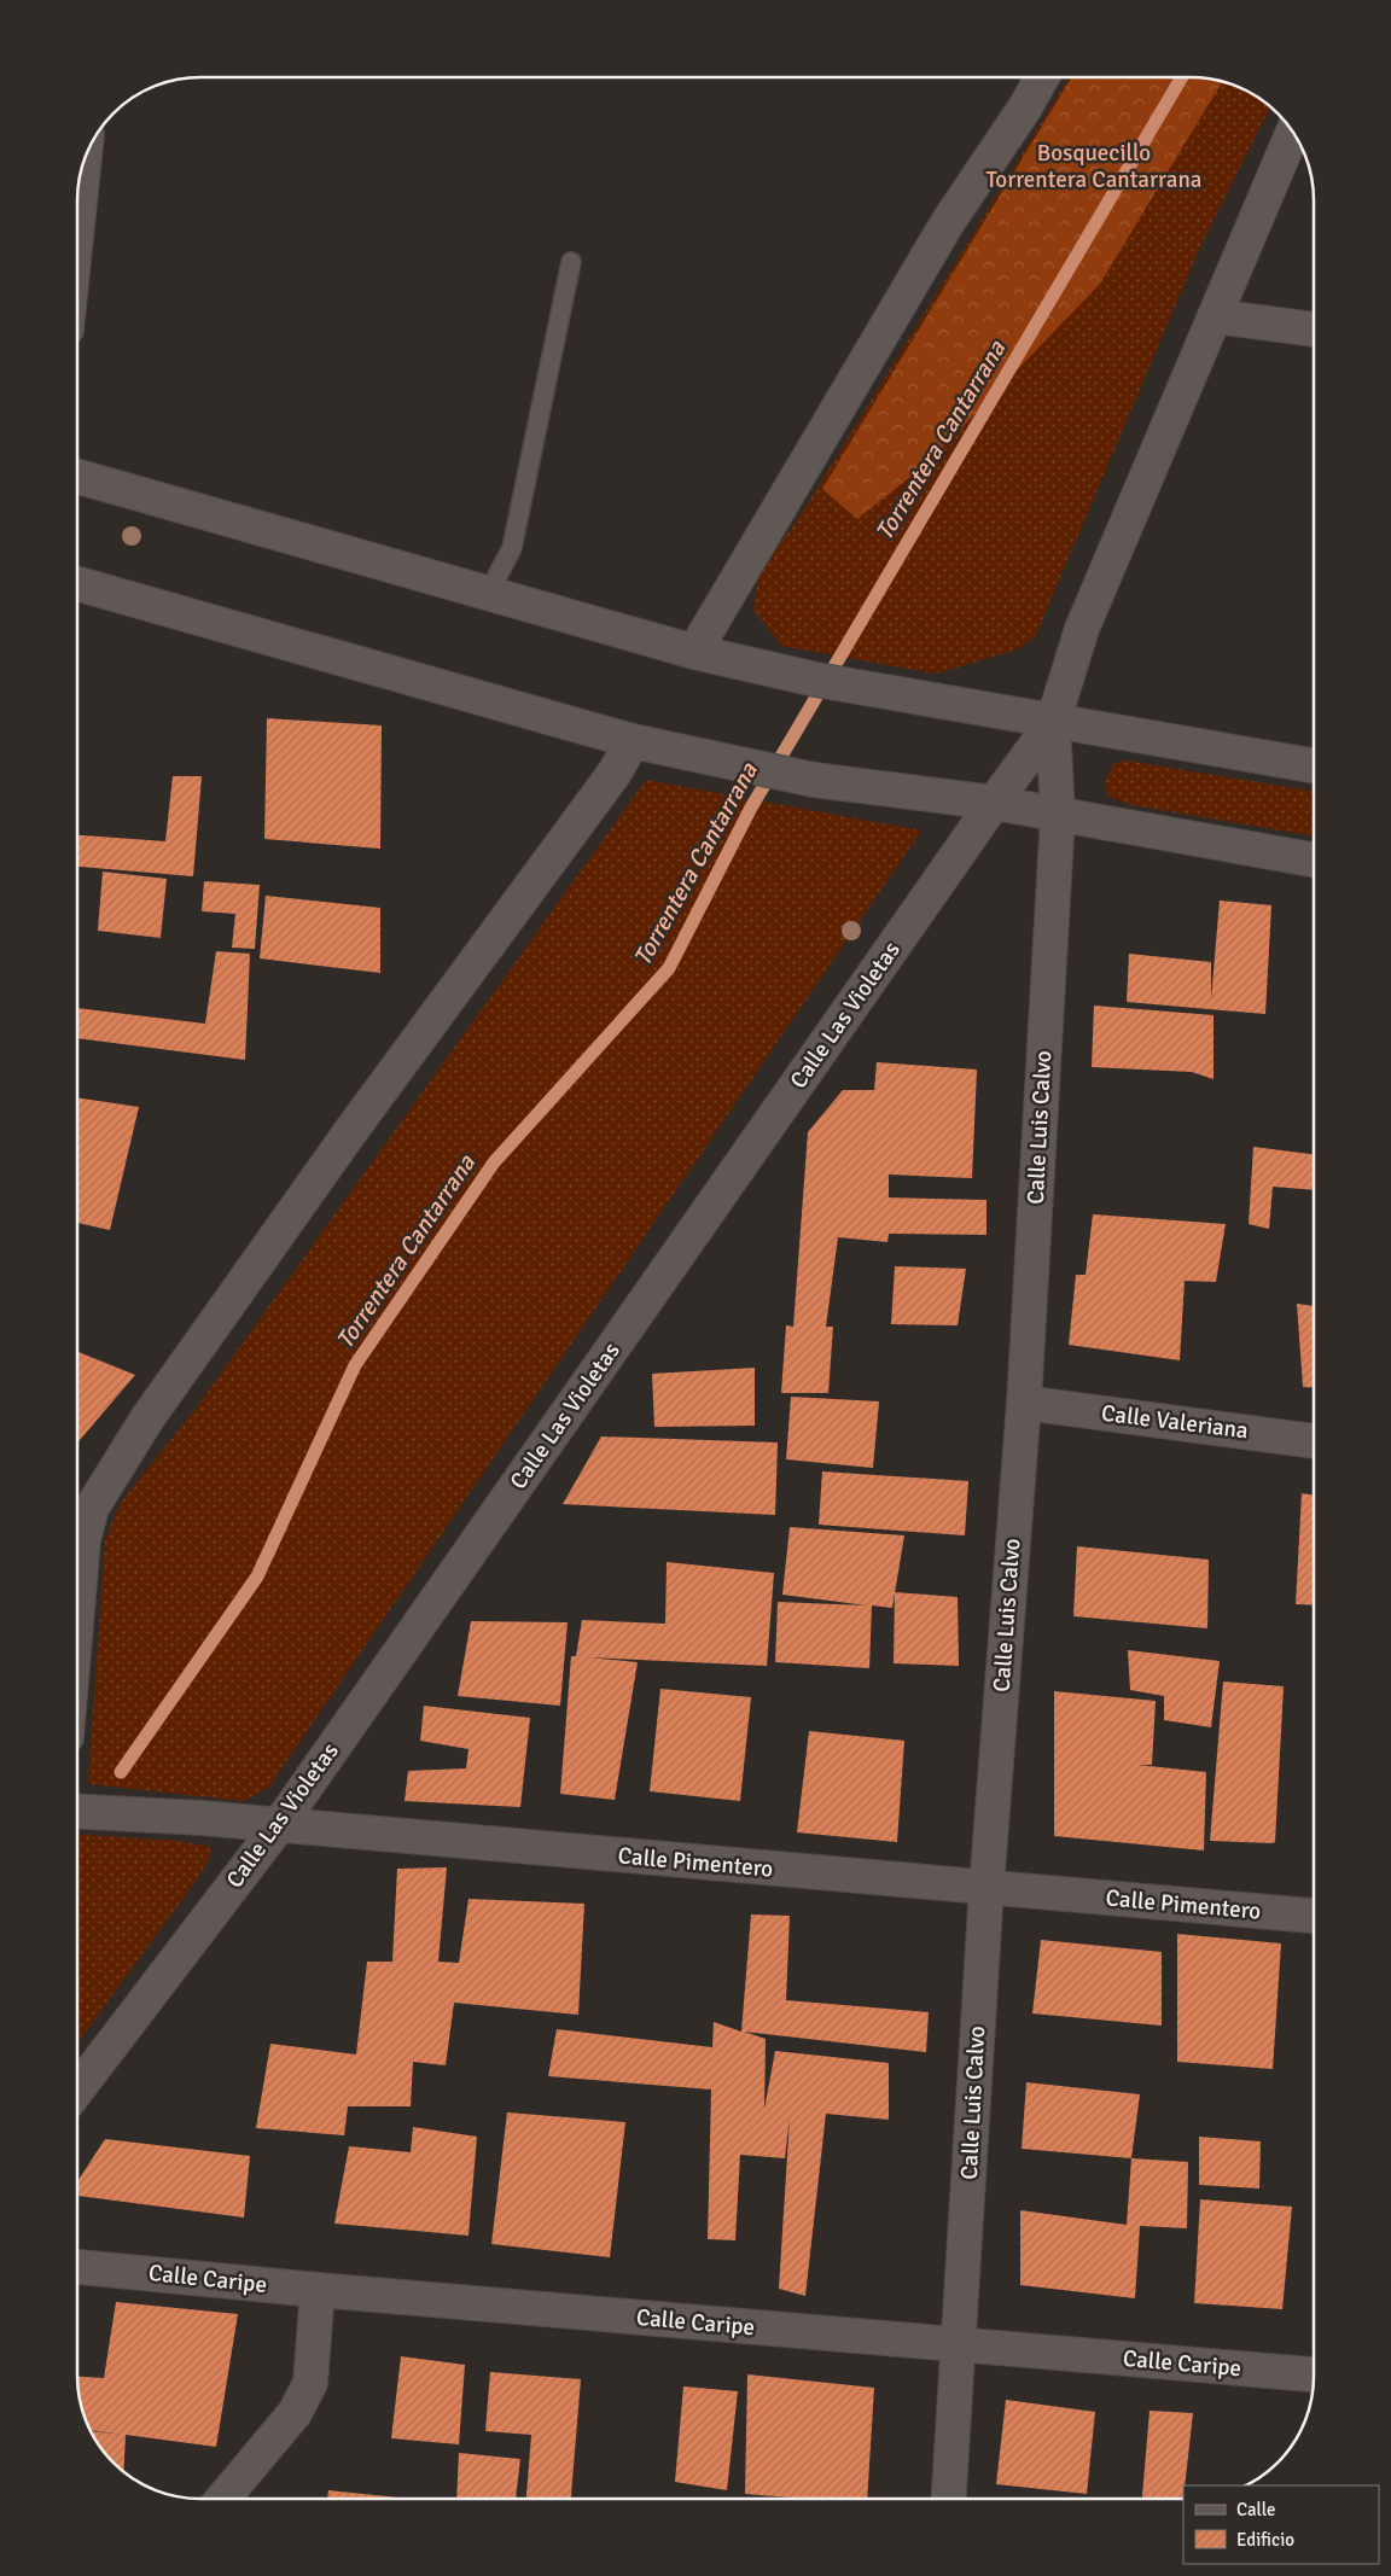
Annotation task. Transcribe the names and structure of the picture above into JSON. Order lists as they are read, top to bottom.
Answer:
{
  "streets": {
    "street": [
      "Calle Las Violetas",
      "Calle Luis Calvo",
      "Calle Valeriana",
      "Calle Pimentero",
      "Calle Caripe"
    ]
  },
  "crossings": [
    ["Calle Las Violetas", "Calle Luis Calvo"],
    ["Calle Las Violetas", "Calle Pimentero"],
    ["Calle Luis Calvo", "Calle Valeriana"],
    ["Calle Luis Calvo", "Calle Pimentero"],
    ["Calle Luis Calvo", "Calle Caripe"]
  ],
  "water": ["Torrentera Cantarrana"],
  "parks": ["Bosquecillo Torrentera Cantarrana"],
  "legend": ["Calle", "Edificio"]
}
